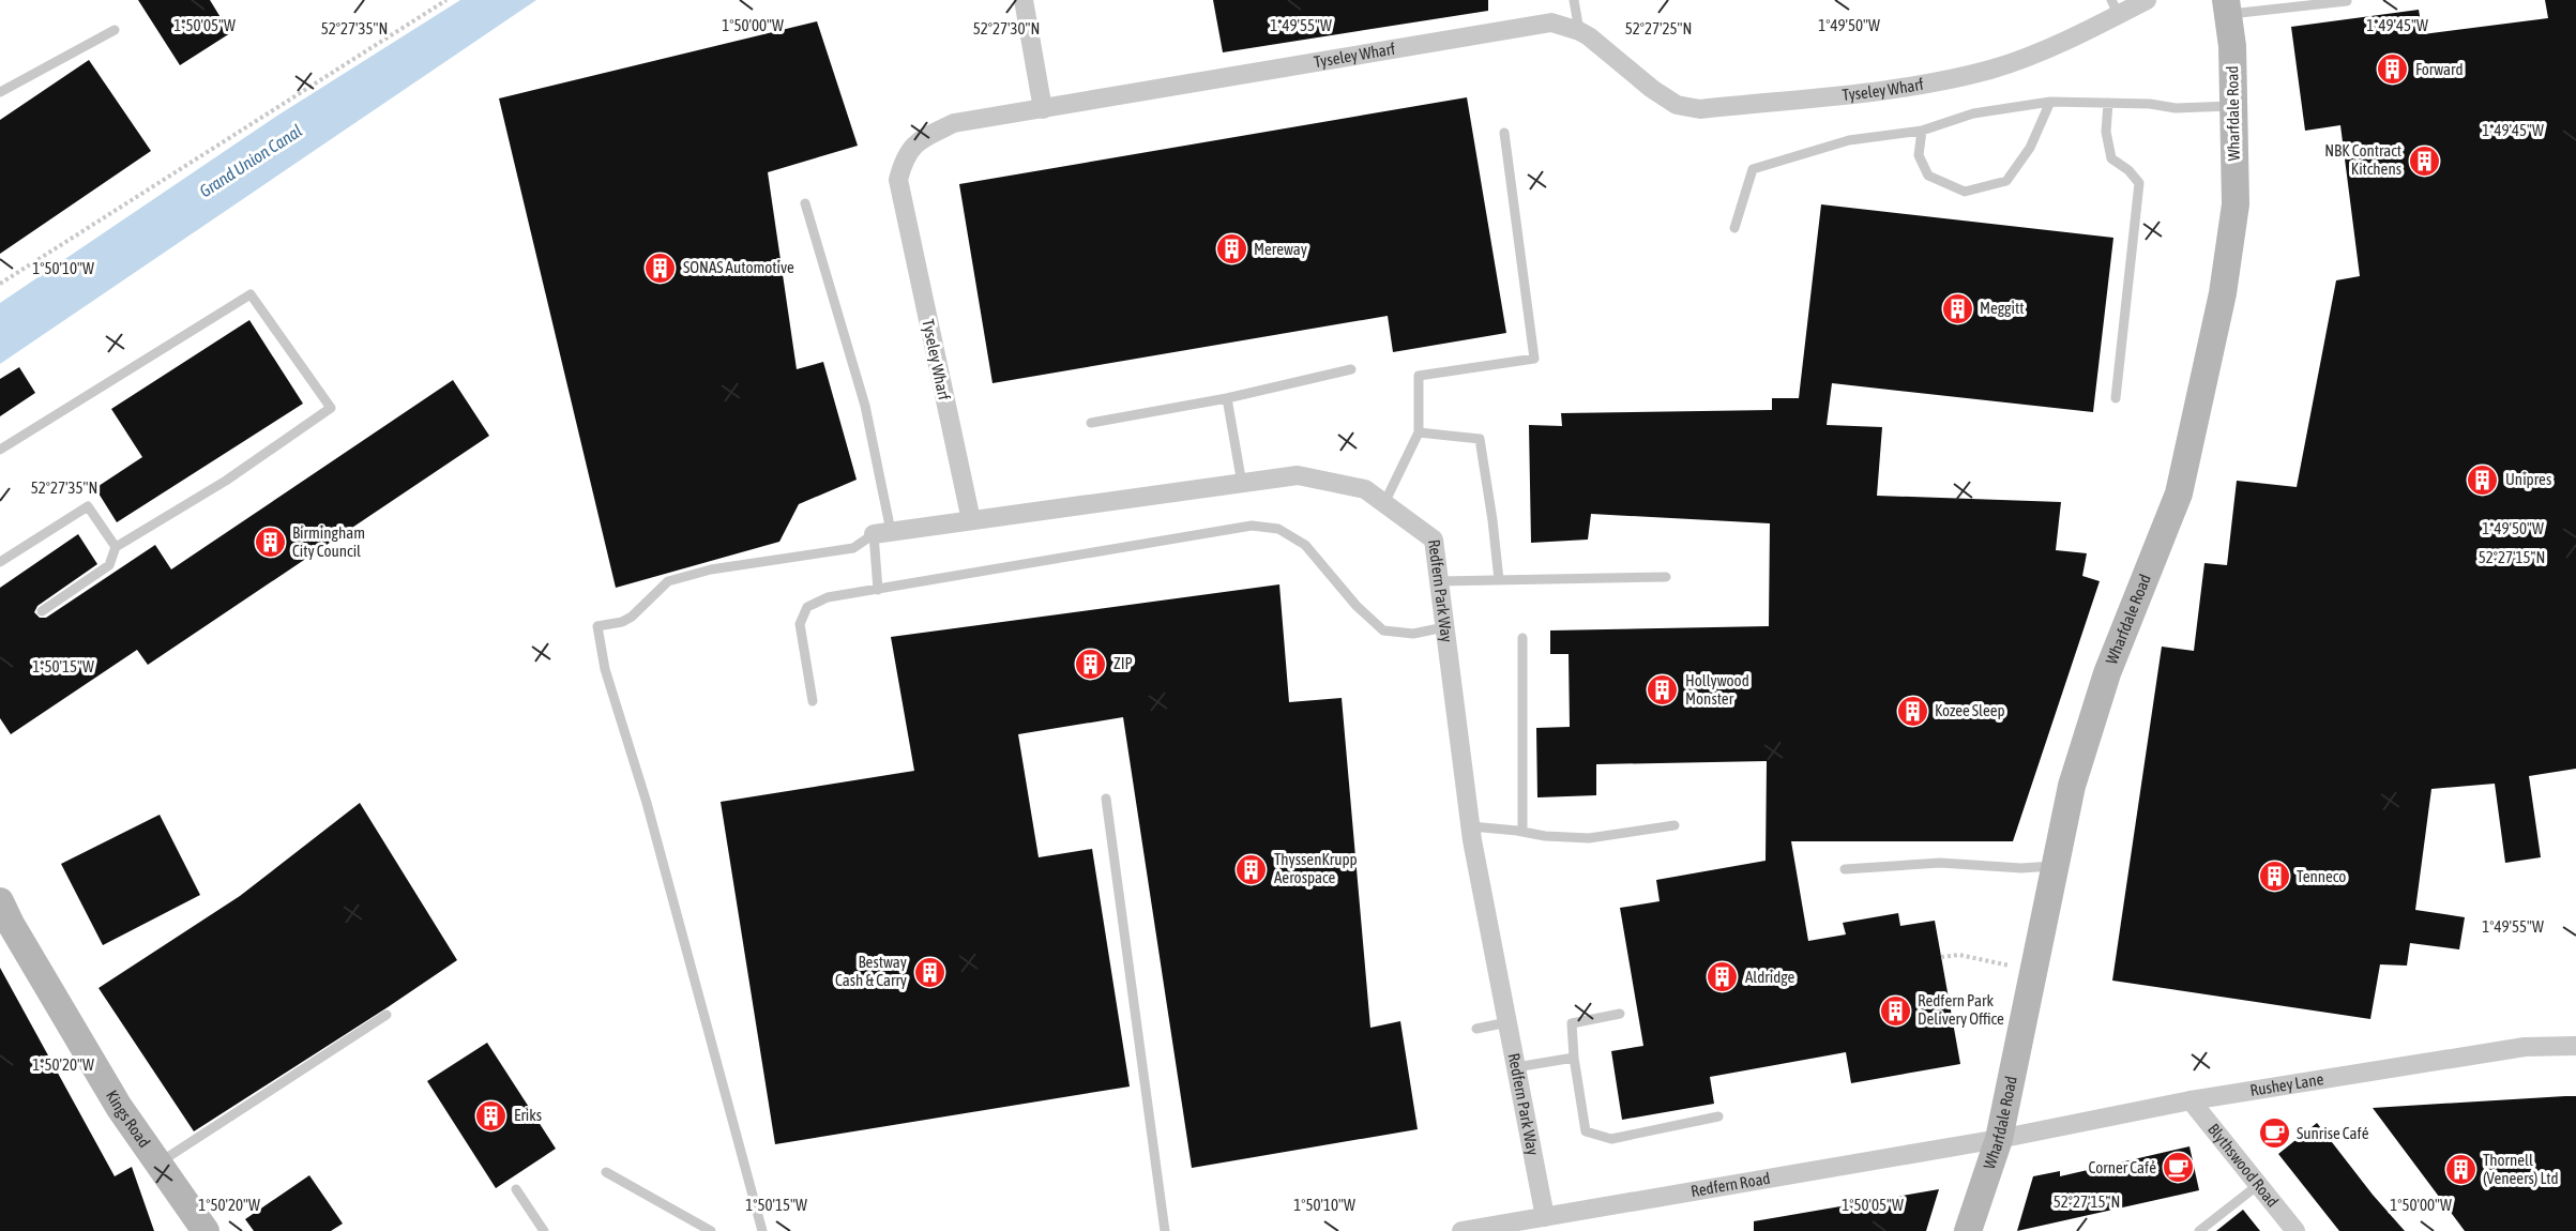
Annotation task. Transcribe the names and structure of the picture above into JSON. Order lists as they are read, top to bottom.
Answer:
{
  "streets": {
    "main road": ["Wharfdale Road", "Kings Road"],
    "street": [
      "Tyseley Wharf",
      "Redfern Park Way",
      "Rushey Lane",
      "Blythswood Road",
      "Redfern Road"
    ]
  },
  "crossings": [
    ["Tyseley Wharf", "Redfern Park Way"],
    ["Wharfdale Road", "Rushey Lane"],
    ["Wharfdale Road", "Redfern Road"],
    ["Redfern Park Way", "Redfern Road"],
    ["Rushey Lane", "Blythswood Road"],
    ["Rushey Lane", "Redfern Road"]
  ],
  "water": ["Grand Union Canal"],
  "places": {
    "building": [
      "Forward",
      "NBK Contract Kitchens",
      "Mereway",
      "SONAS Automotive",
      "Meggitt",
      "Unipres",
      "Birmingham City Council",
      "ZIP",
      "Hollywood Monster",
      "Kozee Sleep",
      "ThyssenKrupp Aerospace",
      "Tenneco",
      "Bestway Cash & Carry",
      "Aldridge",
      "Redfern Park Delivery Office",
      "Eriks",
      "Thornell (Veneers) Ltd"
    ],
    "cafe": ["Sunrise Café", "Corner Café"]
  },
  "coordinates": [
    "1°50'05\"W",
    "1°50'00\"W",
    "1°49'55\"W",
    "1°49'50\"W",
    "1°49'45\"W",
    "52°27'30\"N",
    "52°27'25\"N",
    "52°27'35\"N",
    "1°50'10\"W",
    "52°27'15\"N",
    "1°50'15\"W",
    "1°50'20\"W"
  ]
}
